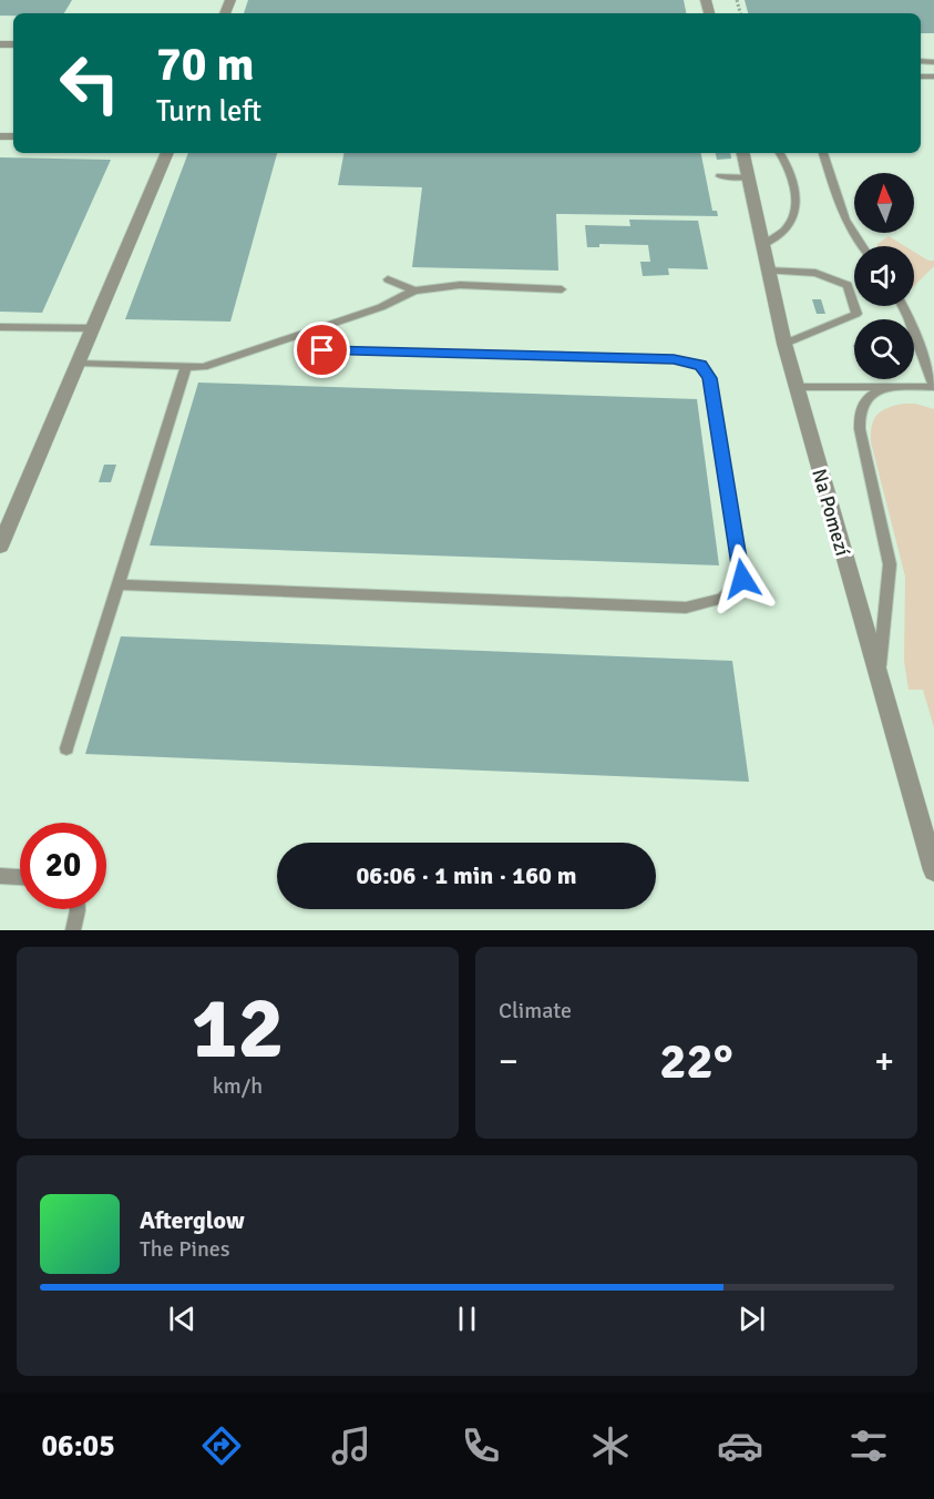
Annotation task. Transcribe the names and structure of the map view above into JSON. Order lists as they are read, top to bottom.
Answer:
{
  "streets": {
    "street": ["Na Pomezí"]
  },
  "north": "top",
  "page": {
    "turn": ["70 m", "Turn left"],
    "limit": "20",
    "trip": "06:06 · 1 min · 160 m",
    "tile": [
      ["12", "km/h"],
      "Climate"
    ],
    "heat": ["−", "22°", "+"],
    "song": ["Afterglow", "The Pines"],
    "tabs": "06:05"
  }
}
